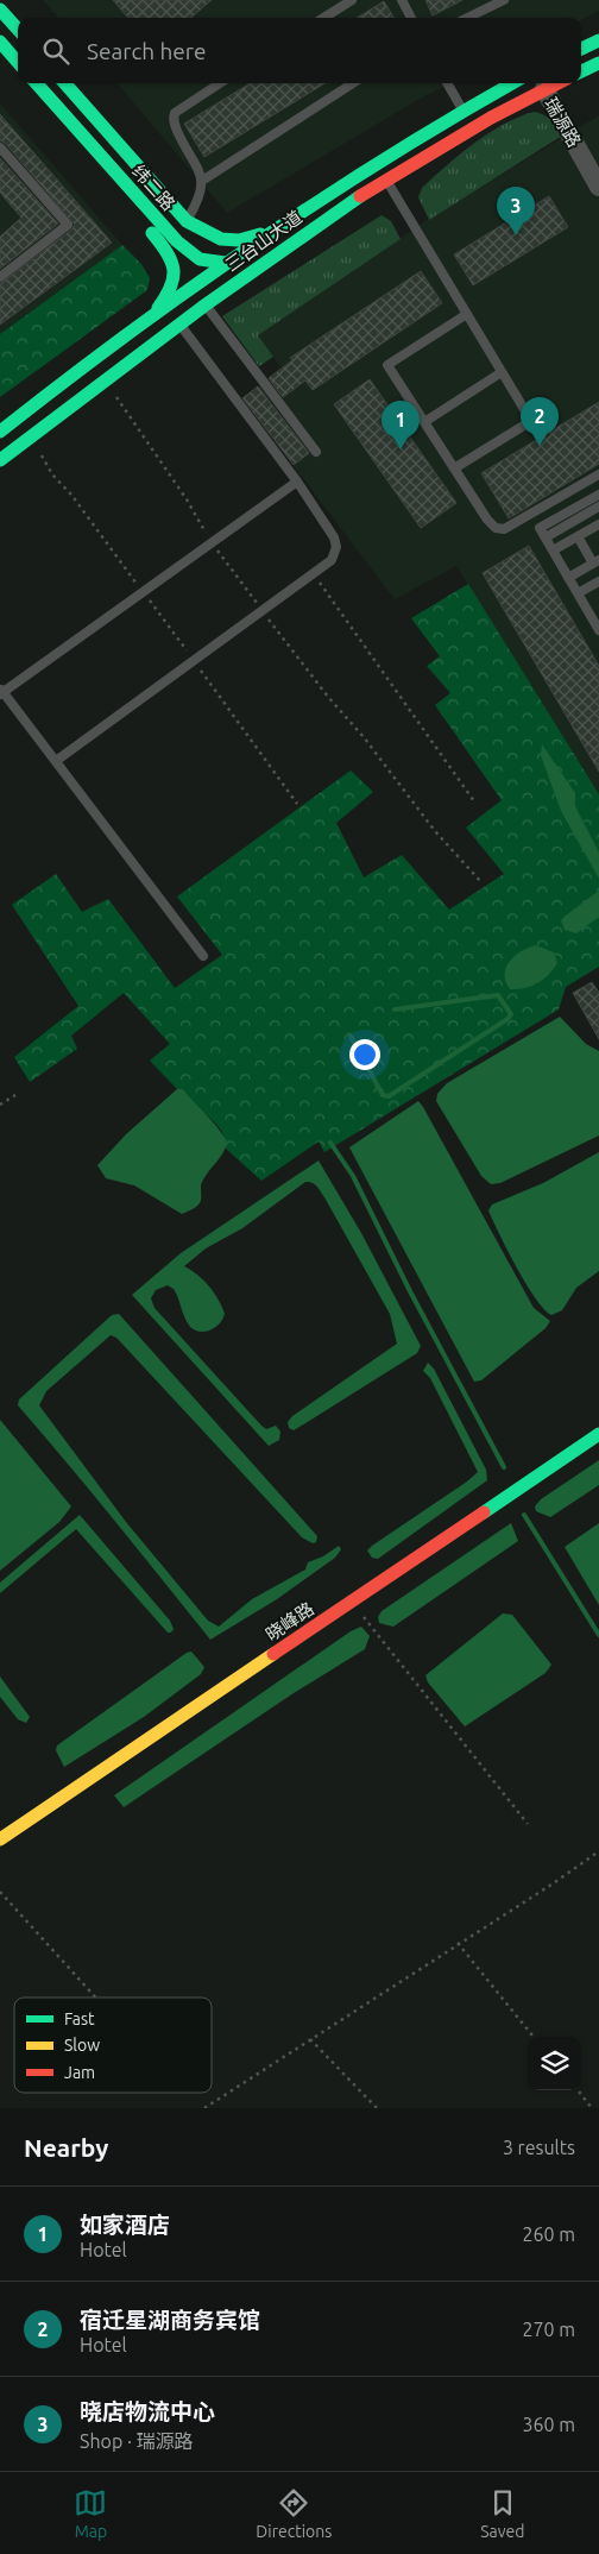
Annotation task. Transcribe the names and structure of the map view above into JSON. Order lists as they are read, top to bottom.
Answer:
{
  "streets": {
    "street": [
      "瑞源路",
      "纬二路",
      "三台山大道",
      "晓峰路"
    ]
  },
  "crossings": [
    ["瑞源路", "三台山大道"],
    ["纬二路", "三台山大道"]
  ],
  "legend": ["Fast", "Slow", "Jam"],
  "page": {
    "search": "Search here",
    "pins": ["3", "2", "1"],
    "heading": ["Nearby", "3 results"],
    "list": [
      {
        "mark": "1",
        "name": "如家酒店",
        "note": "Hotel",
        "value": "260 m"
      },
      {
        "mark": "2",
        "name": "宿迁星湖商务宾馆",
        "note": "Hotel",
        "value": "270 m"
      },
      {
        "mark": "3",
        "name": "晓店物流中心",
        "note": "Shop · 瑞源路",
        "value": "360 m"
      }
    ],
    "nav": ["Map", "Directions", "Saved"]
  }
}
